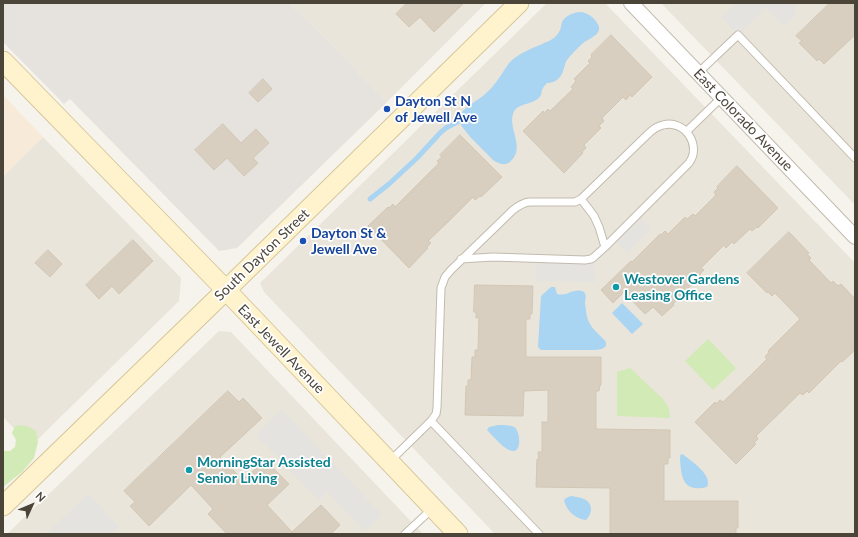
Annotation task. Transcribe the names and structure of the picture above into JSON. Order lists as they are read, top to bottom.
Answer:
{
  "streets": {
    "street": ["East Colorado Avenue", "South Dayton Street", "East Jewell Avenue"]
  },
  "crossings": [
    ["South Dayton Street", "East Jewell Avenue"]
  ],
  "places": [
    "Dayton St N of Jewell Ave",
    "Dayton St & Jewell Ave",
    "Westover Gardens Leasing Office",
    "MorningStar Assisted Senior Living"
  ],
  "north": "top right"
}
